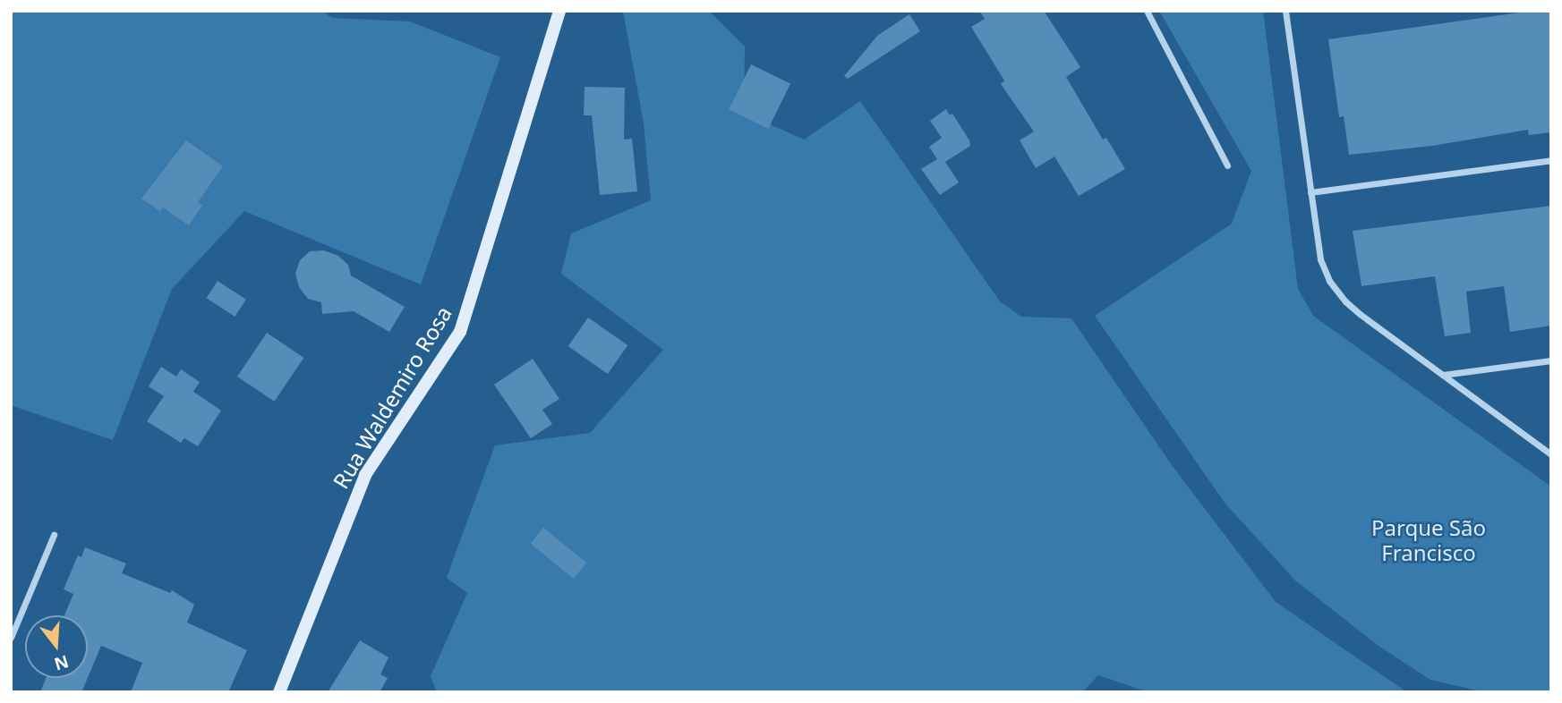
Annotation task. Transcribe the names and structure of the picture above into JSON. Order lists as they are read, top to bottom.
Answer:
{
  "streets": {
    "street": ["Rua Waldemiro Rosa"]
  },
  "parks": ["Parque São Francisco"],
  "north": "bottom"
}
